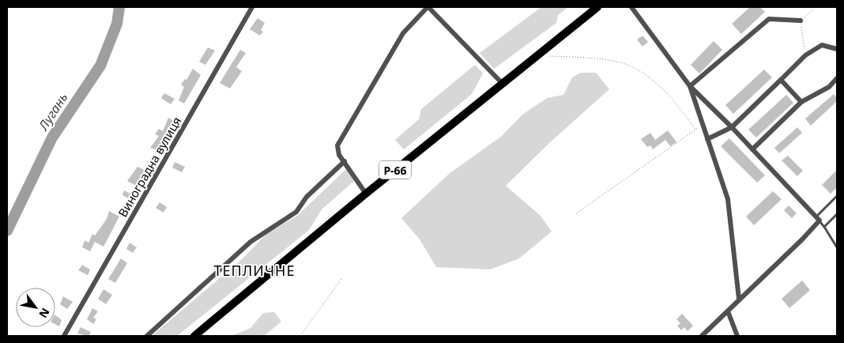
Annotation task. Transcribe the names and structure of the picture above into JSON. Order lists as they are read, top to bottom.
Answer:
{
  "streets": {
    "main road": ["Р-66"],
    "street": ["Виноградна вулиця"]
  },
  "districts": ["ТЕПЛИЧНЕ"],
  "water": ["Лугань"],
  "north": "bottom right"
}
